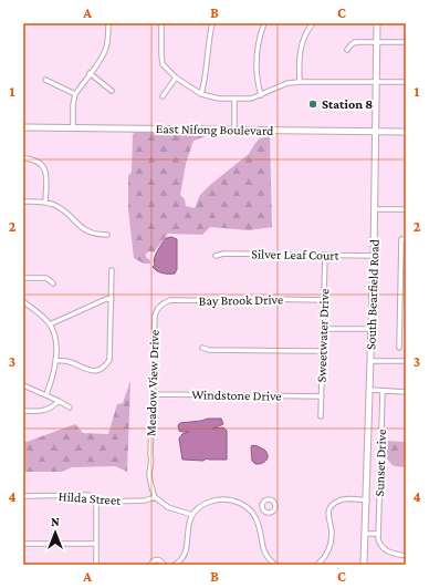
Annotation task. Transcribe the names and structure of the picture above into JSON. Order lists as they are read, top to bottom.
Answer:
{
  "streets": {
    "street": [
      "East Nifong Boulevard",
      "Silver Leaf Court",
      "South Bearfield Road",
      "Bay Brook Drive",
      "Sweetwater Drive",
      "Meadow View Drive",
      "Windstone Drive",
      "Sunset Drive",
      "Hilda Street"
    ]
  },
  "crossings": [
    ["East Nifong Boulevard", "South Bearfield Road"],
    ["Silver Leaf Court", "South Bearfield Road"],
    ["Silver Leaf Court", "Sweetwater Drive"],
    ["Bay Brook Drive", "Sweetwater Drive"],
    ["Bay Brook Drive", "Meadow View Drive"],
    ["Sweetwater Drive", "Windstone Drive"],
    ["Meadow View Drive", "Windstone Drive"],
    ["Meadow View Drive", "Hilda Street"]
  ],
  "places": ["Station 8"],
  "north": "top",
  "grid": {
    "columns": ["A", "B", "C"],
    "rows": [
      "1",
      "2",
      "3",
      "4"
    ]
  }
}
